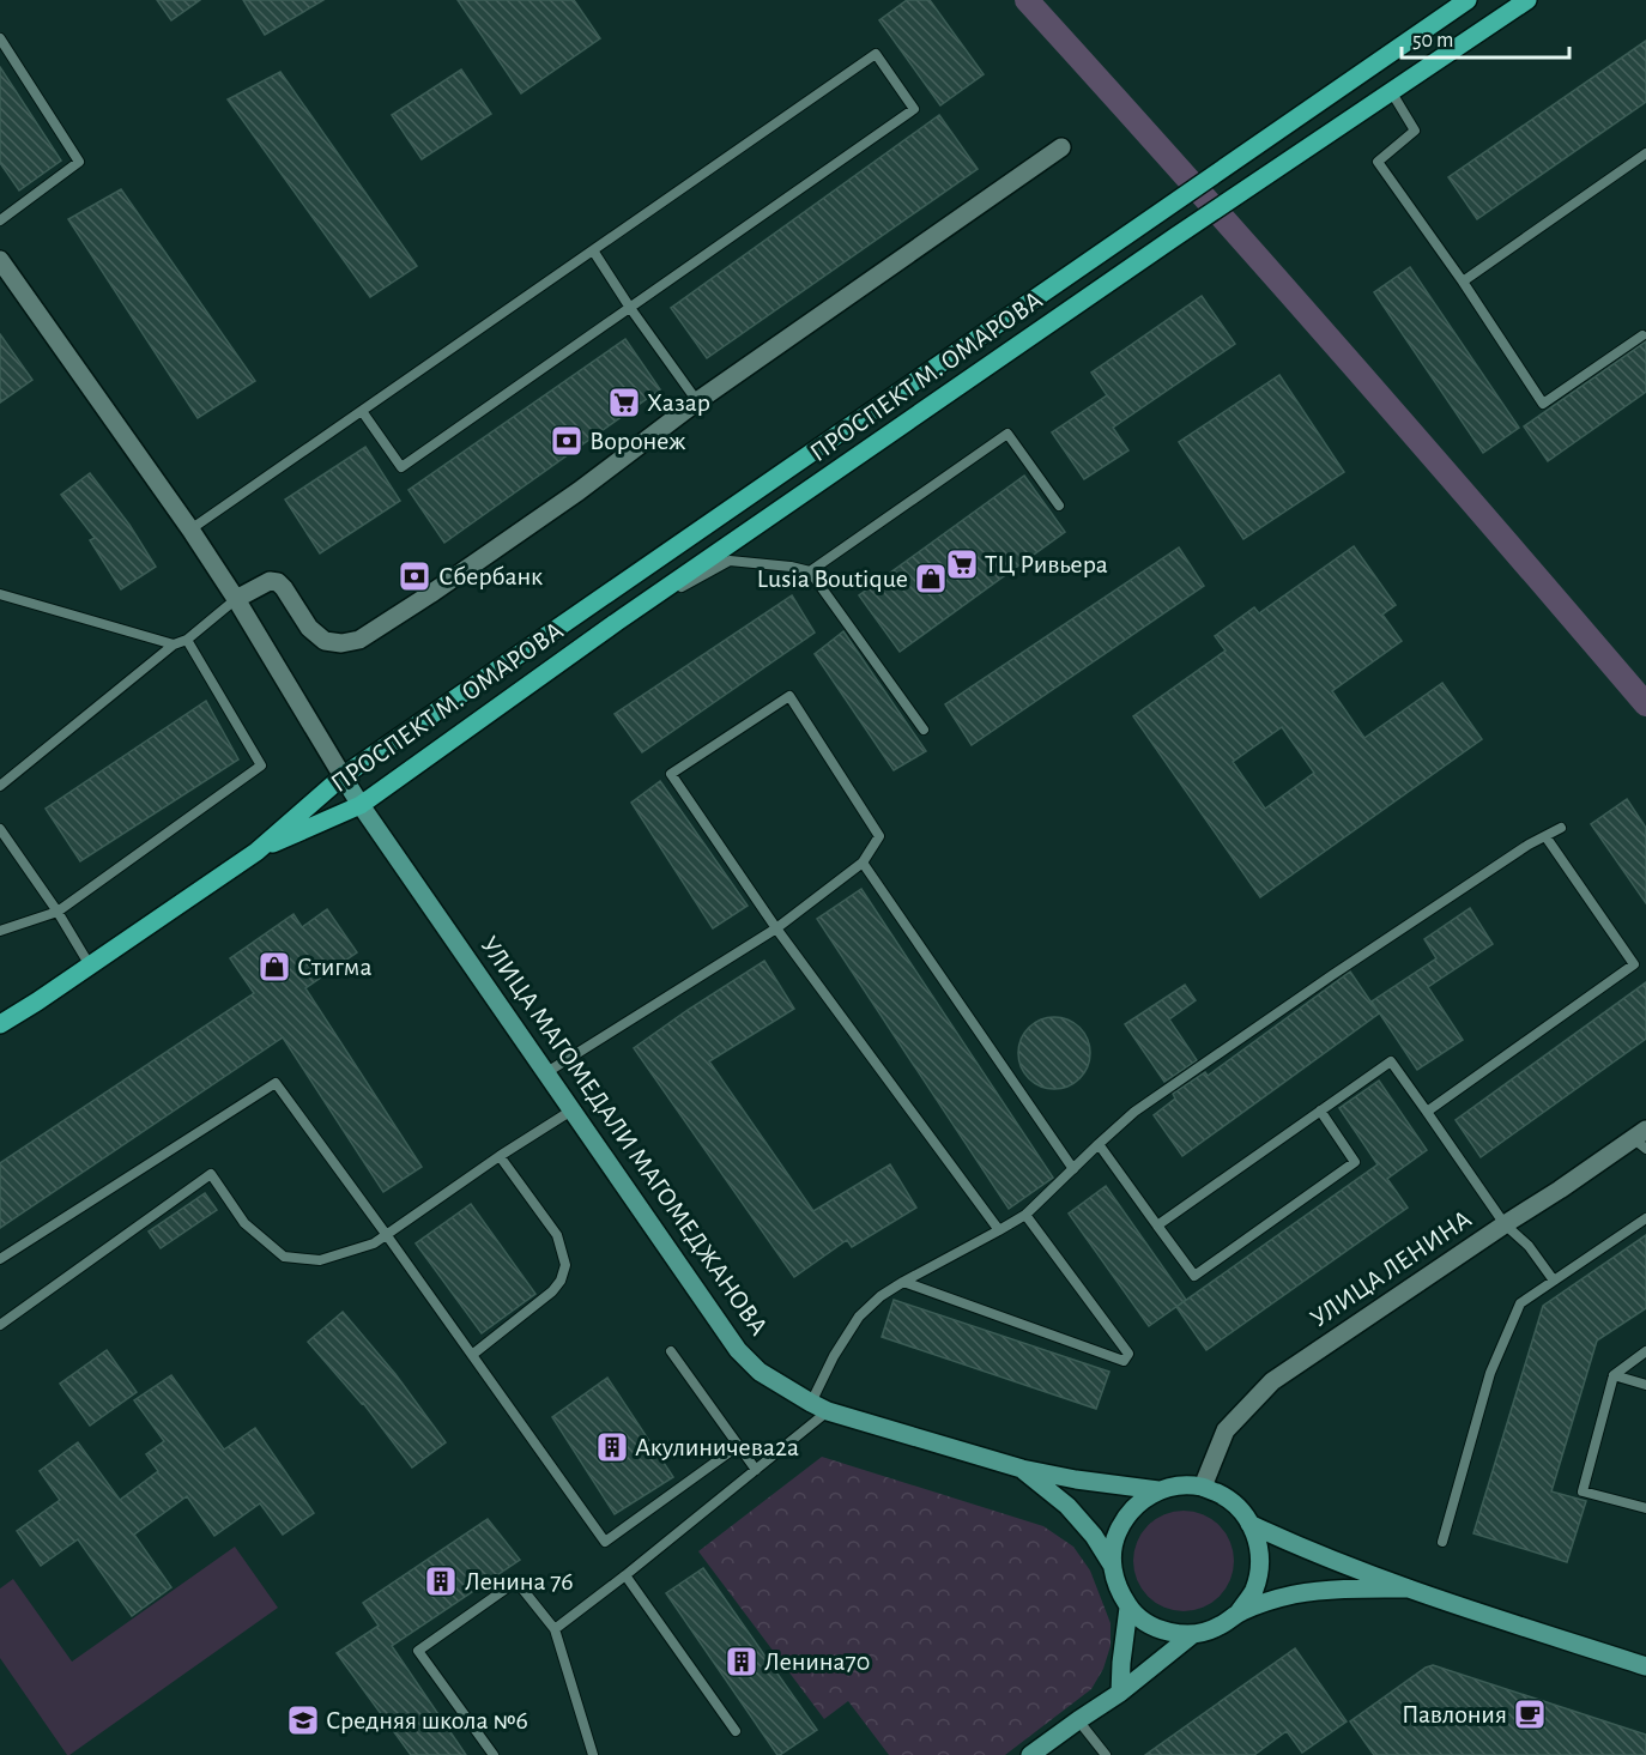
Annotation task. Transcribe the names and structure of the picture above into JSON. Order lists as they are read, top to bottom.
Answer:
{
  "streets": {
    "main road": ["ПРОСПЕКТ М. ОМАРОВА", "УЛИЦА МАГОМЕДАЛИ МАГОМЕДЖАНОВА"],
    "street": ["УЛИЦА ЛЕНИНА"]
  },
  "crossings": [
    ["ПРОСПЕКТ М. ОМАРОВА", "УЛИЦА МАГОМЕДАЛИ МАГОМЕДЖАНОВА"],
    ["УЛИЦА МАГОМЕДАЛИ МАГОМЕДЖАНОВА", "УЛИЦА ЛЕНИНА"]
  ],
  "places": {
    "supermarket": ["Хазар", "ТЦ Ривьера"],
    "bank": ["Воронеж", "Сбербанк"],
    "shop": ["Lusia Boutique", "Стигма"],
    "building": ["Акулиничева2а", "Ленина 76", "Ленина70"],
    "cafe": ["Павлония"],
    "school or university": ["Средняя школа №6"]
  },
  "scale_bar": "50 m"
}
